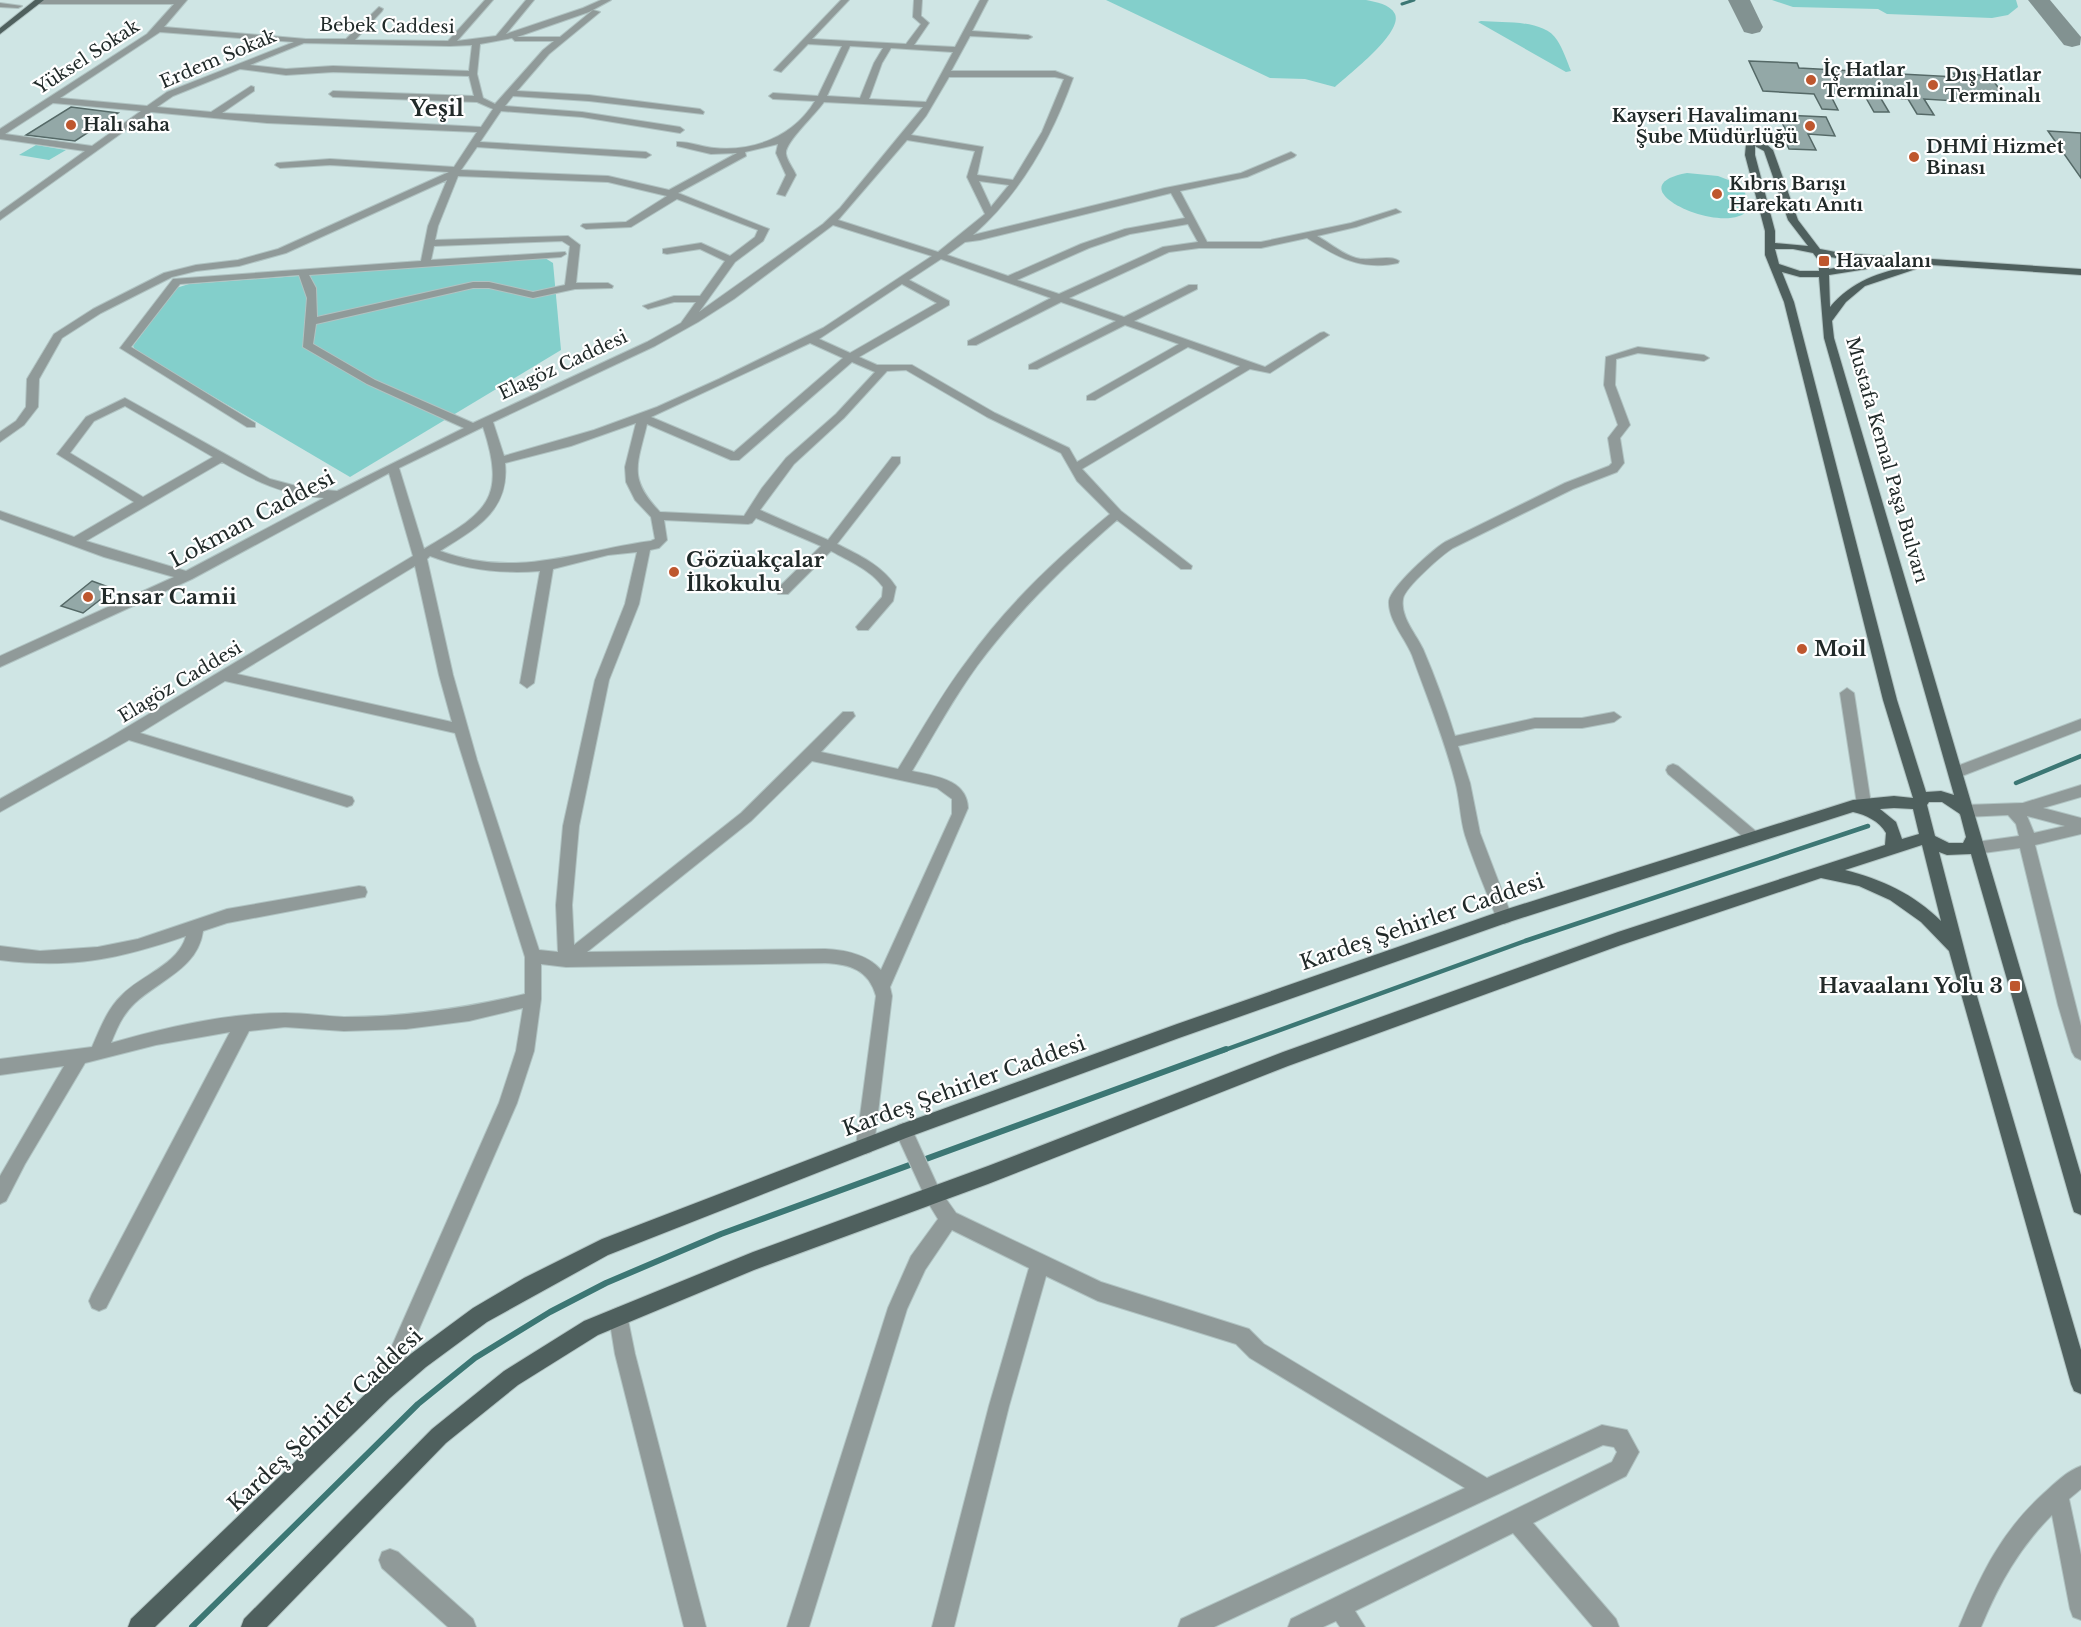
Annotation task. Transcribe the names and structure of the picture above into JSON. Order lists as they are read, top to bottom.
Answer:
{
  "streets": {
    "main road": ["Mustafa Kemal Paşa Bulvarı", "Kardeş Şehirler Caddesi"],
    "street": [
      "Bebek Caddesi",
      "Yüksel Sokak",
      "Erdem Sokak",
      "Elagöz Caddesi",
      "Lokman Caddesi"
    ]
  },
  "crossings": [
    ["Bebek Caddesi", "Yüksel Sokak"],
    ["Bebek Caddesi", "Erdem Sokak"],
    ["Elagöz Caddesi", "Lokman Caddesi"],
    ["Mustafa Kemal Paşa Bulvarı", "Kardeş Şehirler Caddesi"]
  ],
  "districts": ["Yeşil"],
  "places": {
    "other": [
      "İç Hatlar Terminalı",
      "Dış Hatlar Terminalı",
      "Halı saha",
      "Kayseri Havalimanı Şube Müdürlüğü",
      "DHMİ Hizmet Binası",
      "Kıbrıs Barışı Harekatı Anıtı",
      "Gözüakçalar İlkokulu",
      "Ensar Camii",
      "Moil"
    ],
    "transit": ["Havaalanı", "Havaalanı Yolu 3"]
  }
}
